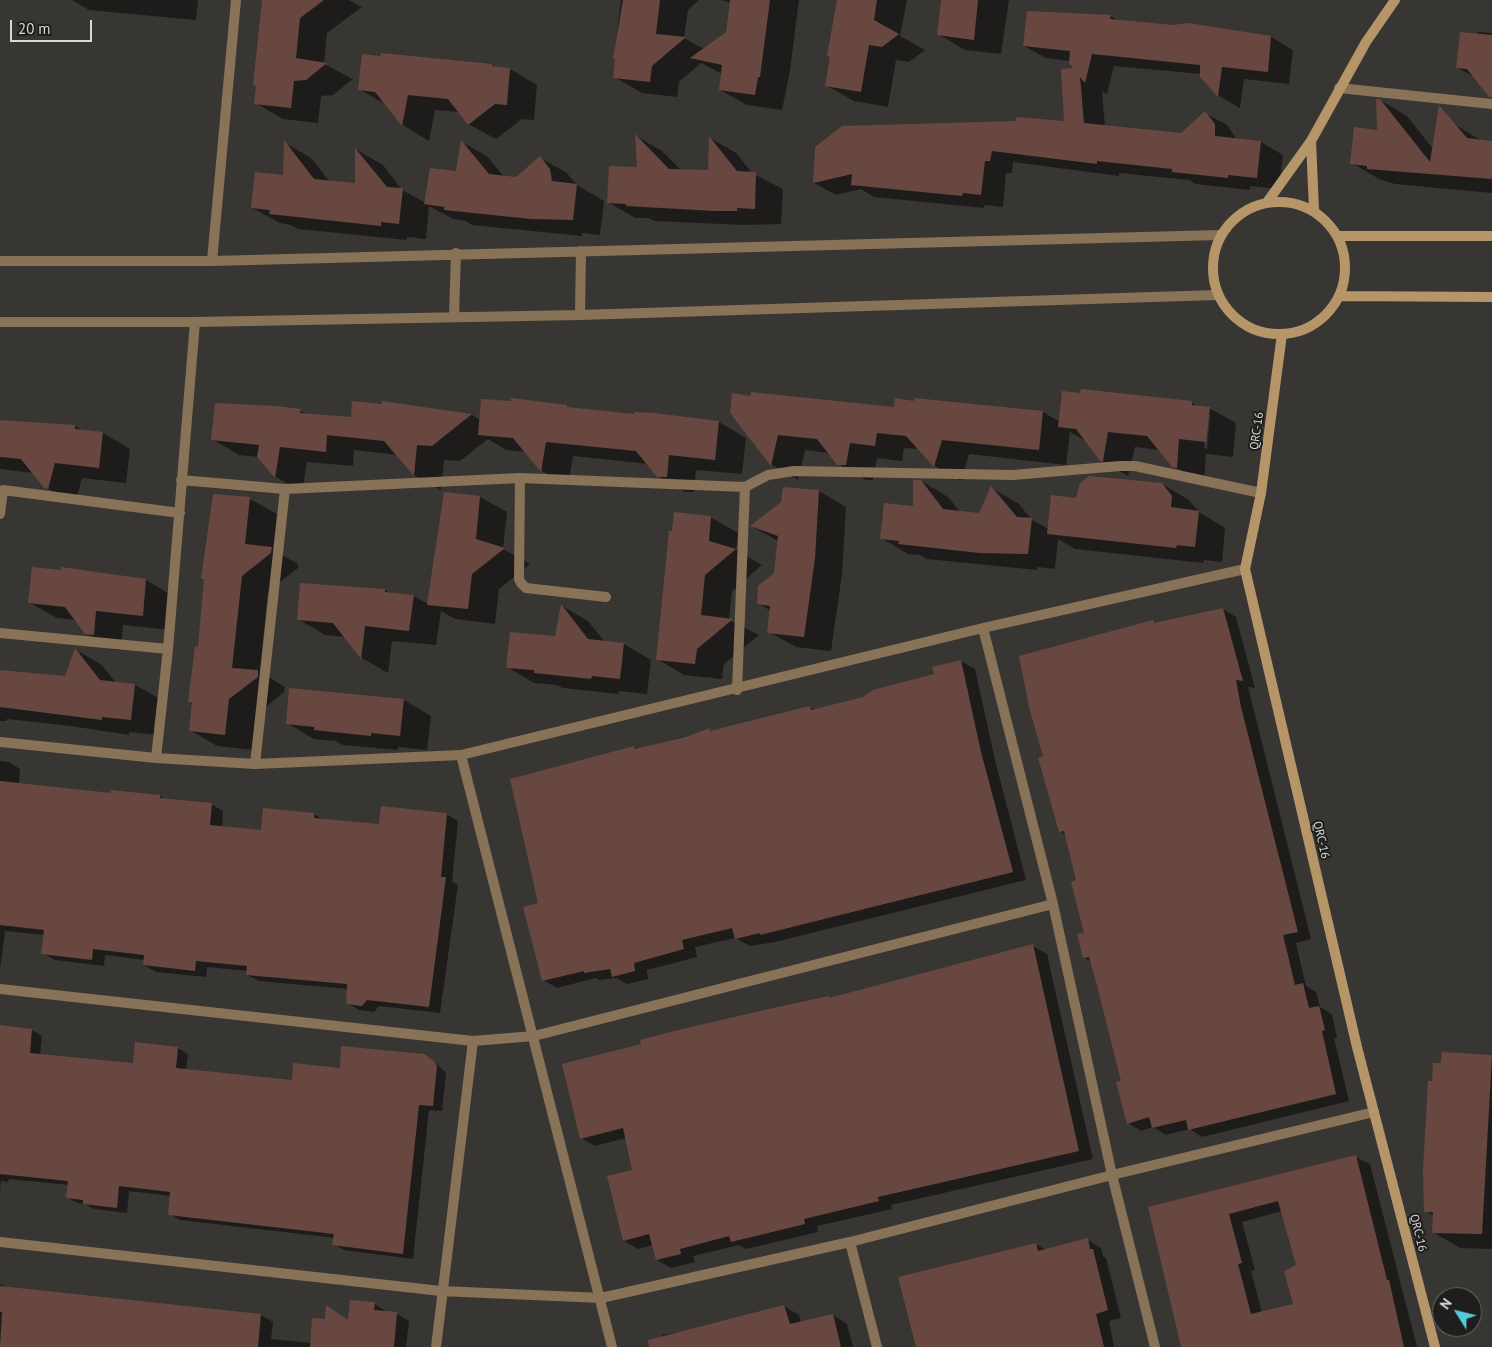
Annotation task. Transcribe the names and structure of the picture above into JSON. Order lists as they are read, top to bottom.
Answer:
{
  "streets": {
    "street": ["QRC-16"]
  },
  "scale_bar": "20 m",
  "north": "top left"
}
